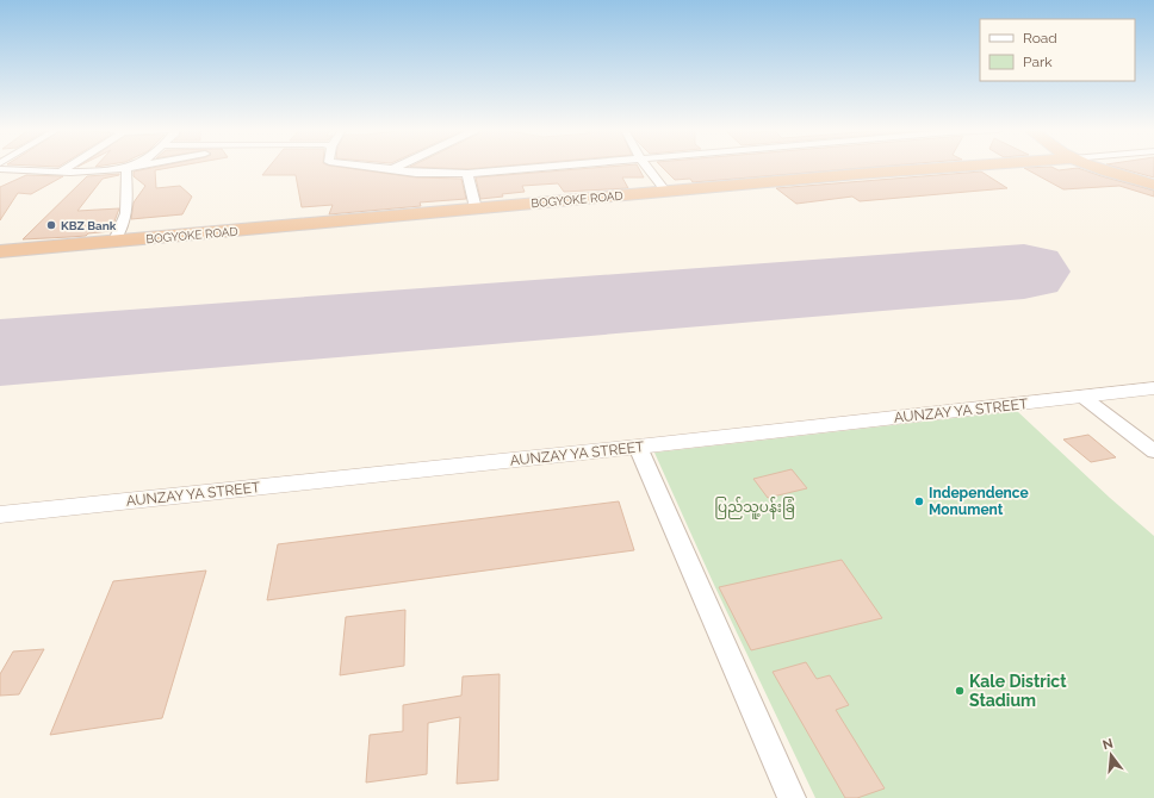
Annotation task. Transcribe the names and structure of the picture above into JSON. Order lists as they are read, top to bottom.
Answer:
{
  "streets": {
    "highway": ["BOGYOKE ROAD"],
    "street": ["AUNZAY YA STREET"]
  },
  "parks": ["ပြည်သူ့ပန်းခြံ"],
  "places": ["KBZ Bank", "Independence Monument", "Kale District Stadium"],
  "legend": ["Road", "Park"],
  "north": "top"
}
